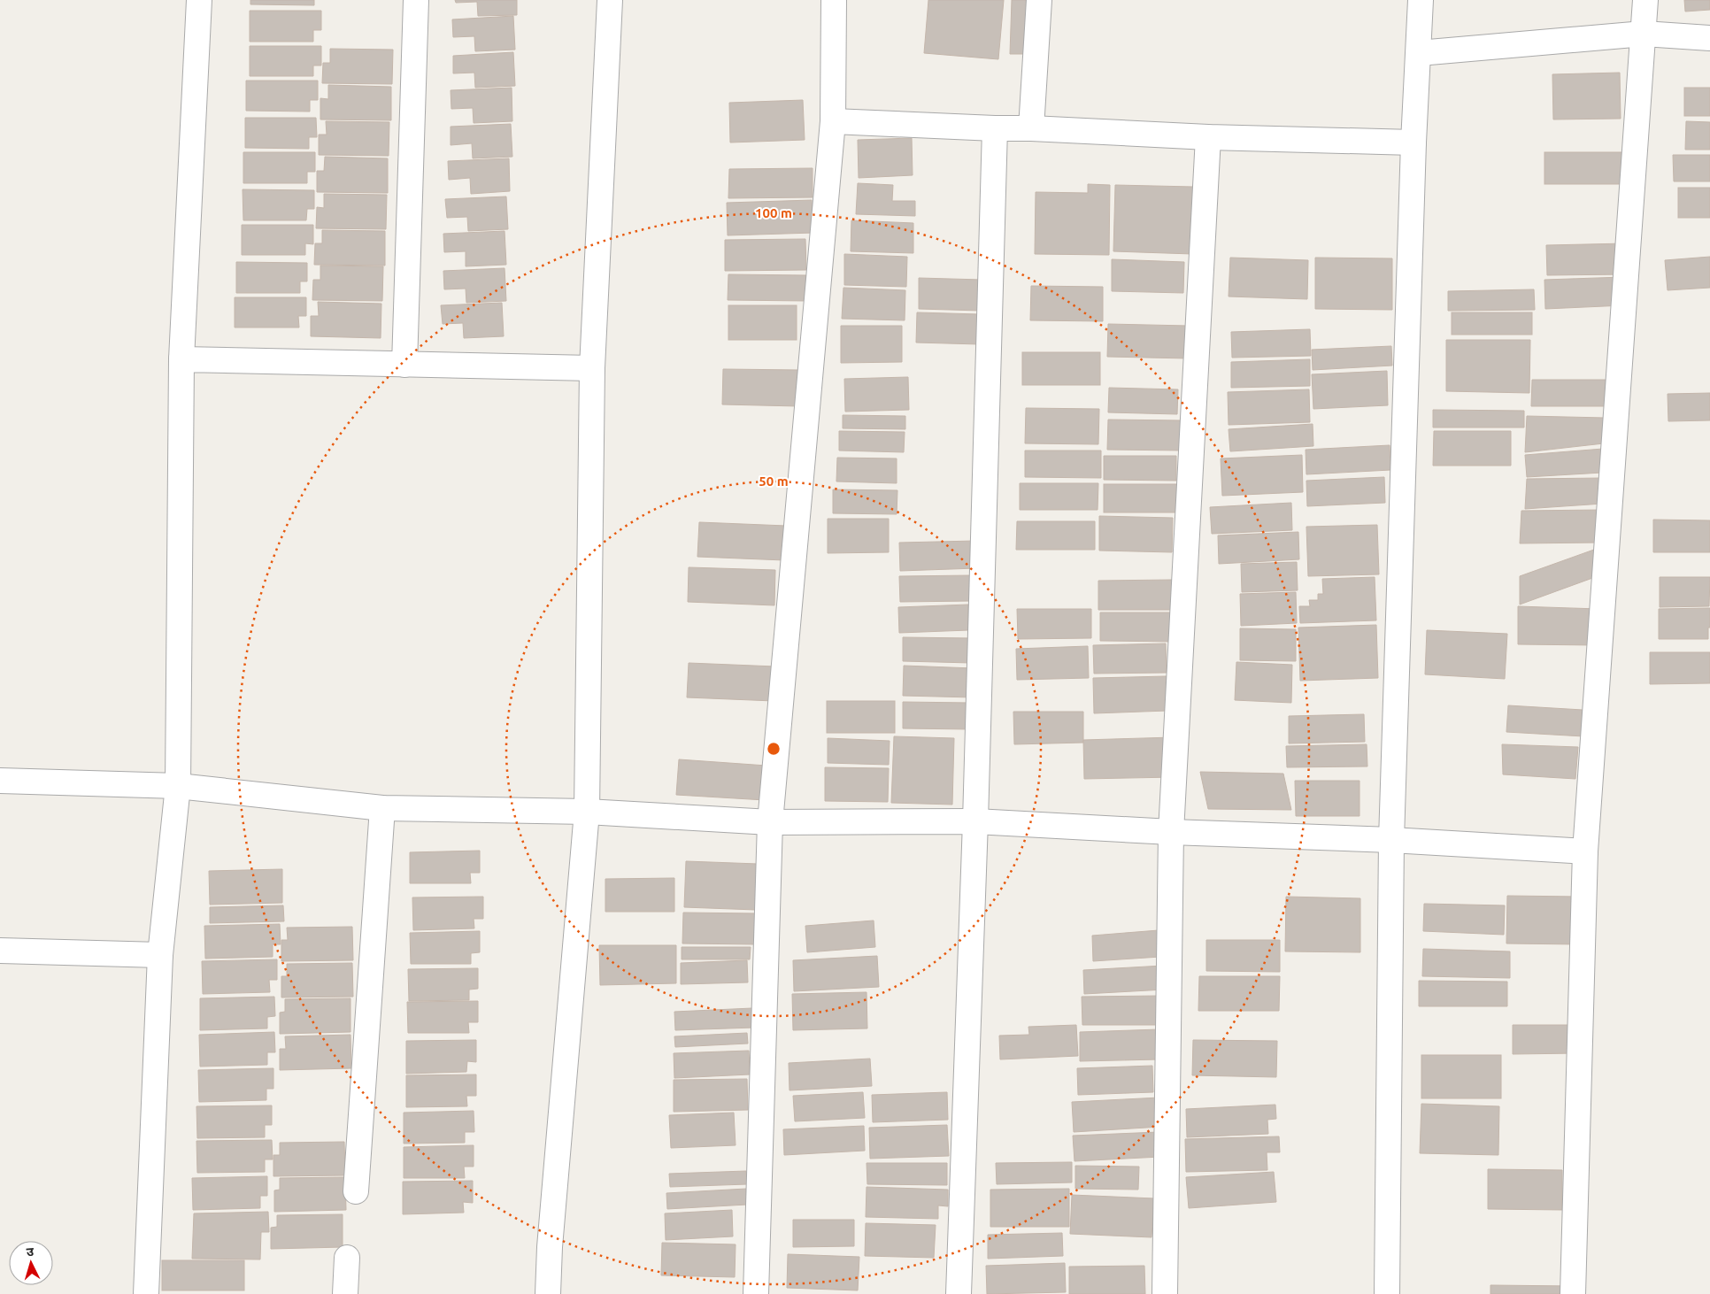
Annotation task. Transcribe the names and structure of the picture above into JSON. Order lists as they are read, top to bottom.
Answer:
{
  "north": "top",
  "rings": ["100 m", "50 m"]
}
